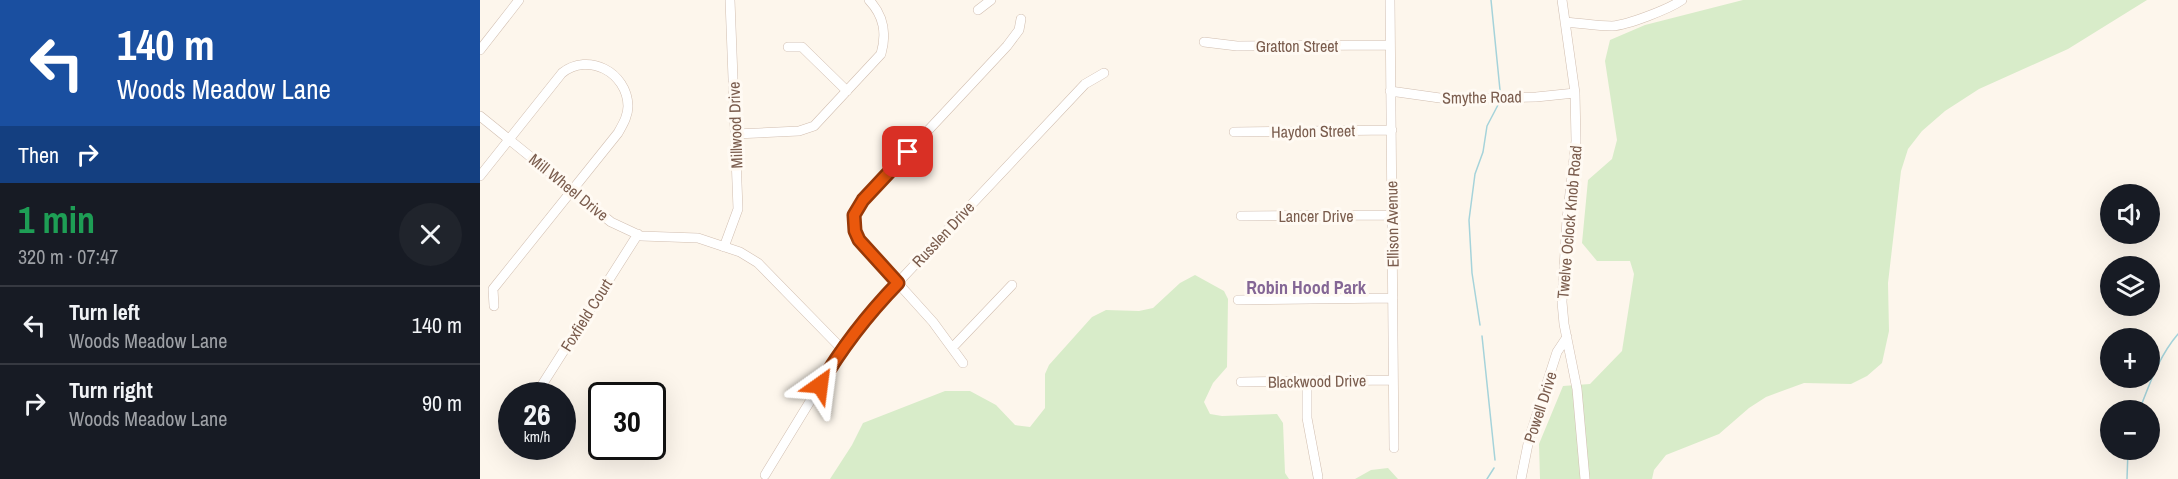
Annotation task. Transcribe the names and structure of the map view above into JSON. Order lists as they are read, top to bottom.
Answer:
{
  "streets": {
    "street": [
      "Gratton Street",
      "Smythe Road",
      "Millwood Drive",
      "Haydon Street",
      "Mill Wheel Drive",
      "Lancer Drive",
      "Twelve Oclock Knob Road",
      "Ellison Avenue",
      "Russlen Drive",
      "Foxfield Court",
      "Blackwood Drive",
      "Powell Drive"
    ]
  },
  "crossings": [
    ["Gratton Street", "Ellison Avenue"],
    ["Smythe Road", "Twelve Oclock Knob Road"],
    ["Smythe Road", "Ellison Avenue"],
    ["Millwood Drive", "Mill Wheel Drive"],
    ["Haydon Street", "Ellison Avenue"],
    ["Mill Wheel Drive", "Russlen Drive"],
    ["Mill Wheel Drive", "Foxfield Court"],
    ["Lancer Drive", "Ellison Avenue"],
    ["Twelve Oclock Knob Road", "Powell Drive"],
    ["Ellison Avenue", "Blackwood Drive"]
  ],
  "districts": ["Robin Hood Park"],
  "page": {
    "turn": ["140 m", "Woods Meadow Lane"],
    "then": "Then",
    "heading": ["1 min", "320 m · 07:47"],
    "map_buttons": ["+", "−"],
    "list": [
      {
        "name": "Turn left",
        "note": "Woods Meadow Lane",
        "value": "140 m"
      },
      {
        "name": "Turn right",
        "note": "Woods Meadow Lane",
        "value": "90 m"
      }
    ],
    "speed": "26 km/h",
    "limit": "30"
  }
}
